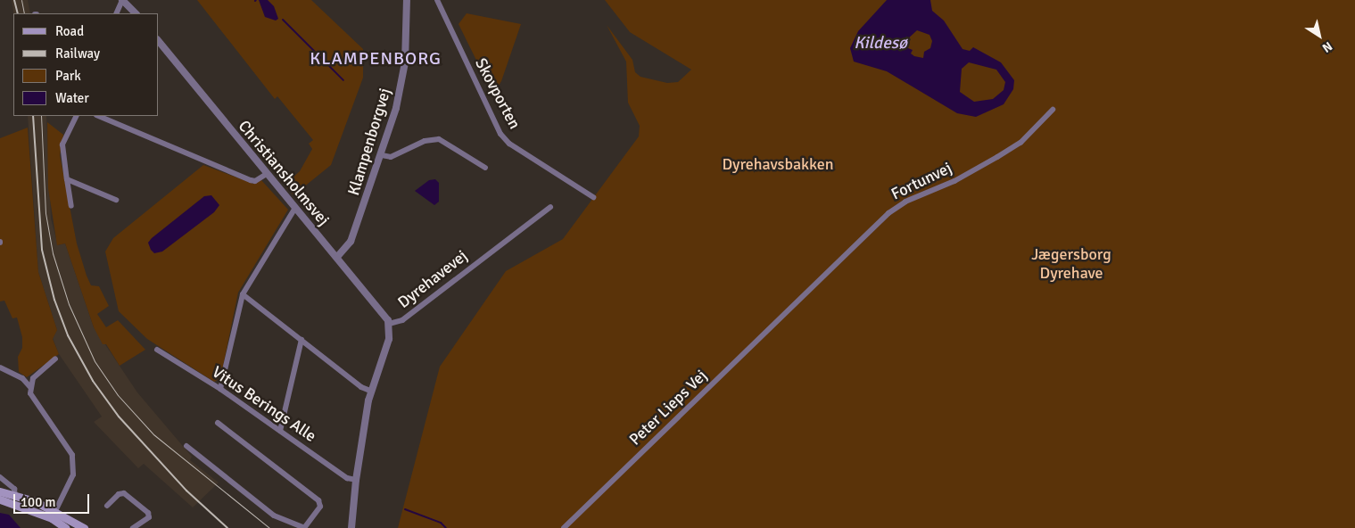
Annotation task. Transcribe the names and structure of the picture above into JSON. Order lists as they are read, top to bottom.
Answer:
{
  "streets": {
    "street": [
      "Skovporten",
      "Klampenborgvej",
      "Christiansholmsvej",
      "Fortunvej",
      "Dyrehavevej",
      "Vitus Berings Alle",
      "Peter Lieps Vej"
    ]
  },
  "crossings": [
    ["Klampenborgvej", "Christiansholmsvej"],
    ["Christiansholmsvej", "Dyrehavevej"],
    ["Fortunvej", "Peter Lieps Vej"],
    ["Dyrehavevej", "Vitus Berings Alle"]
  ],
  "districts": ["KLAMPENBORG"],
  "water": ["Kildesø"],
  "parks": ["Dyrehavsbakken", "Jægersborg Dyrehave"],
  "legend": [
    "Road",
    "Railway",
    "Park",
    "Water"
  ],
  "scale_bar": "100 m",
  "north": "bottom right"
}
